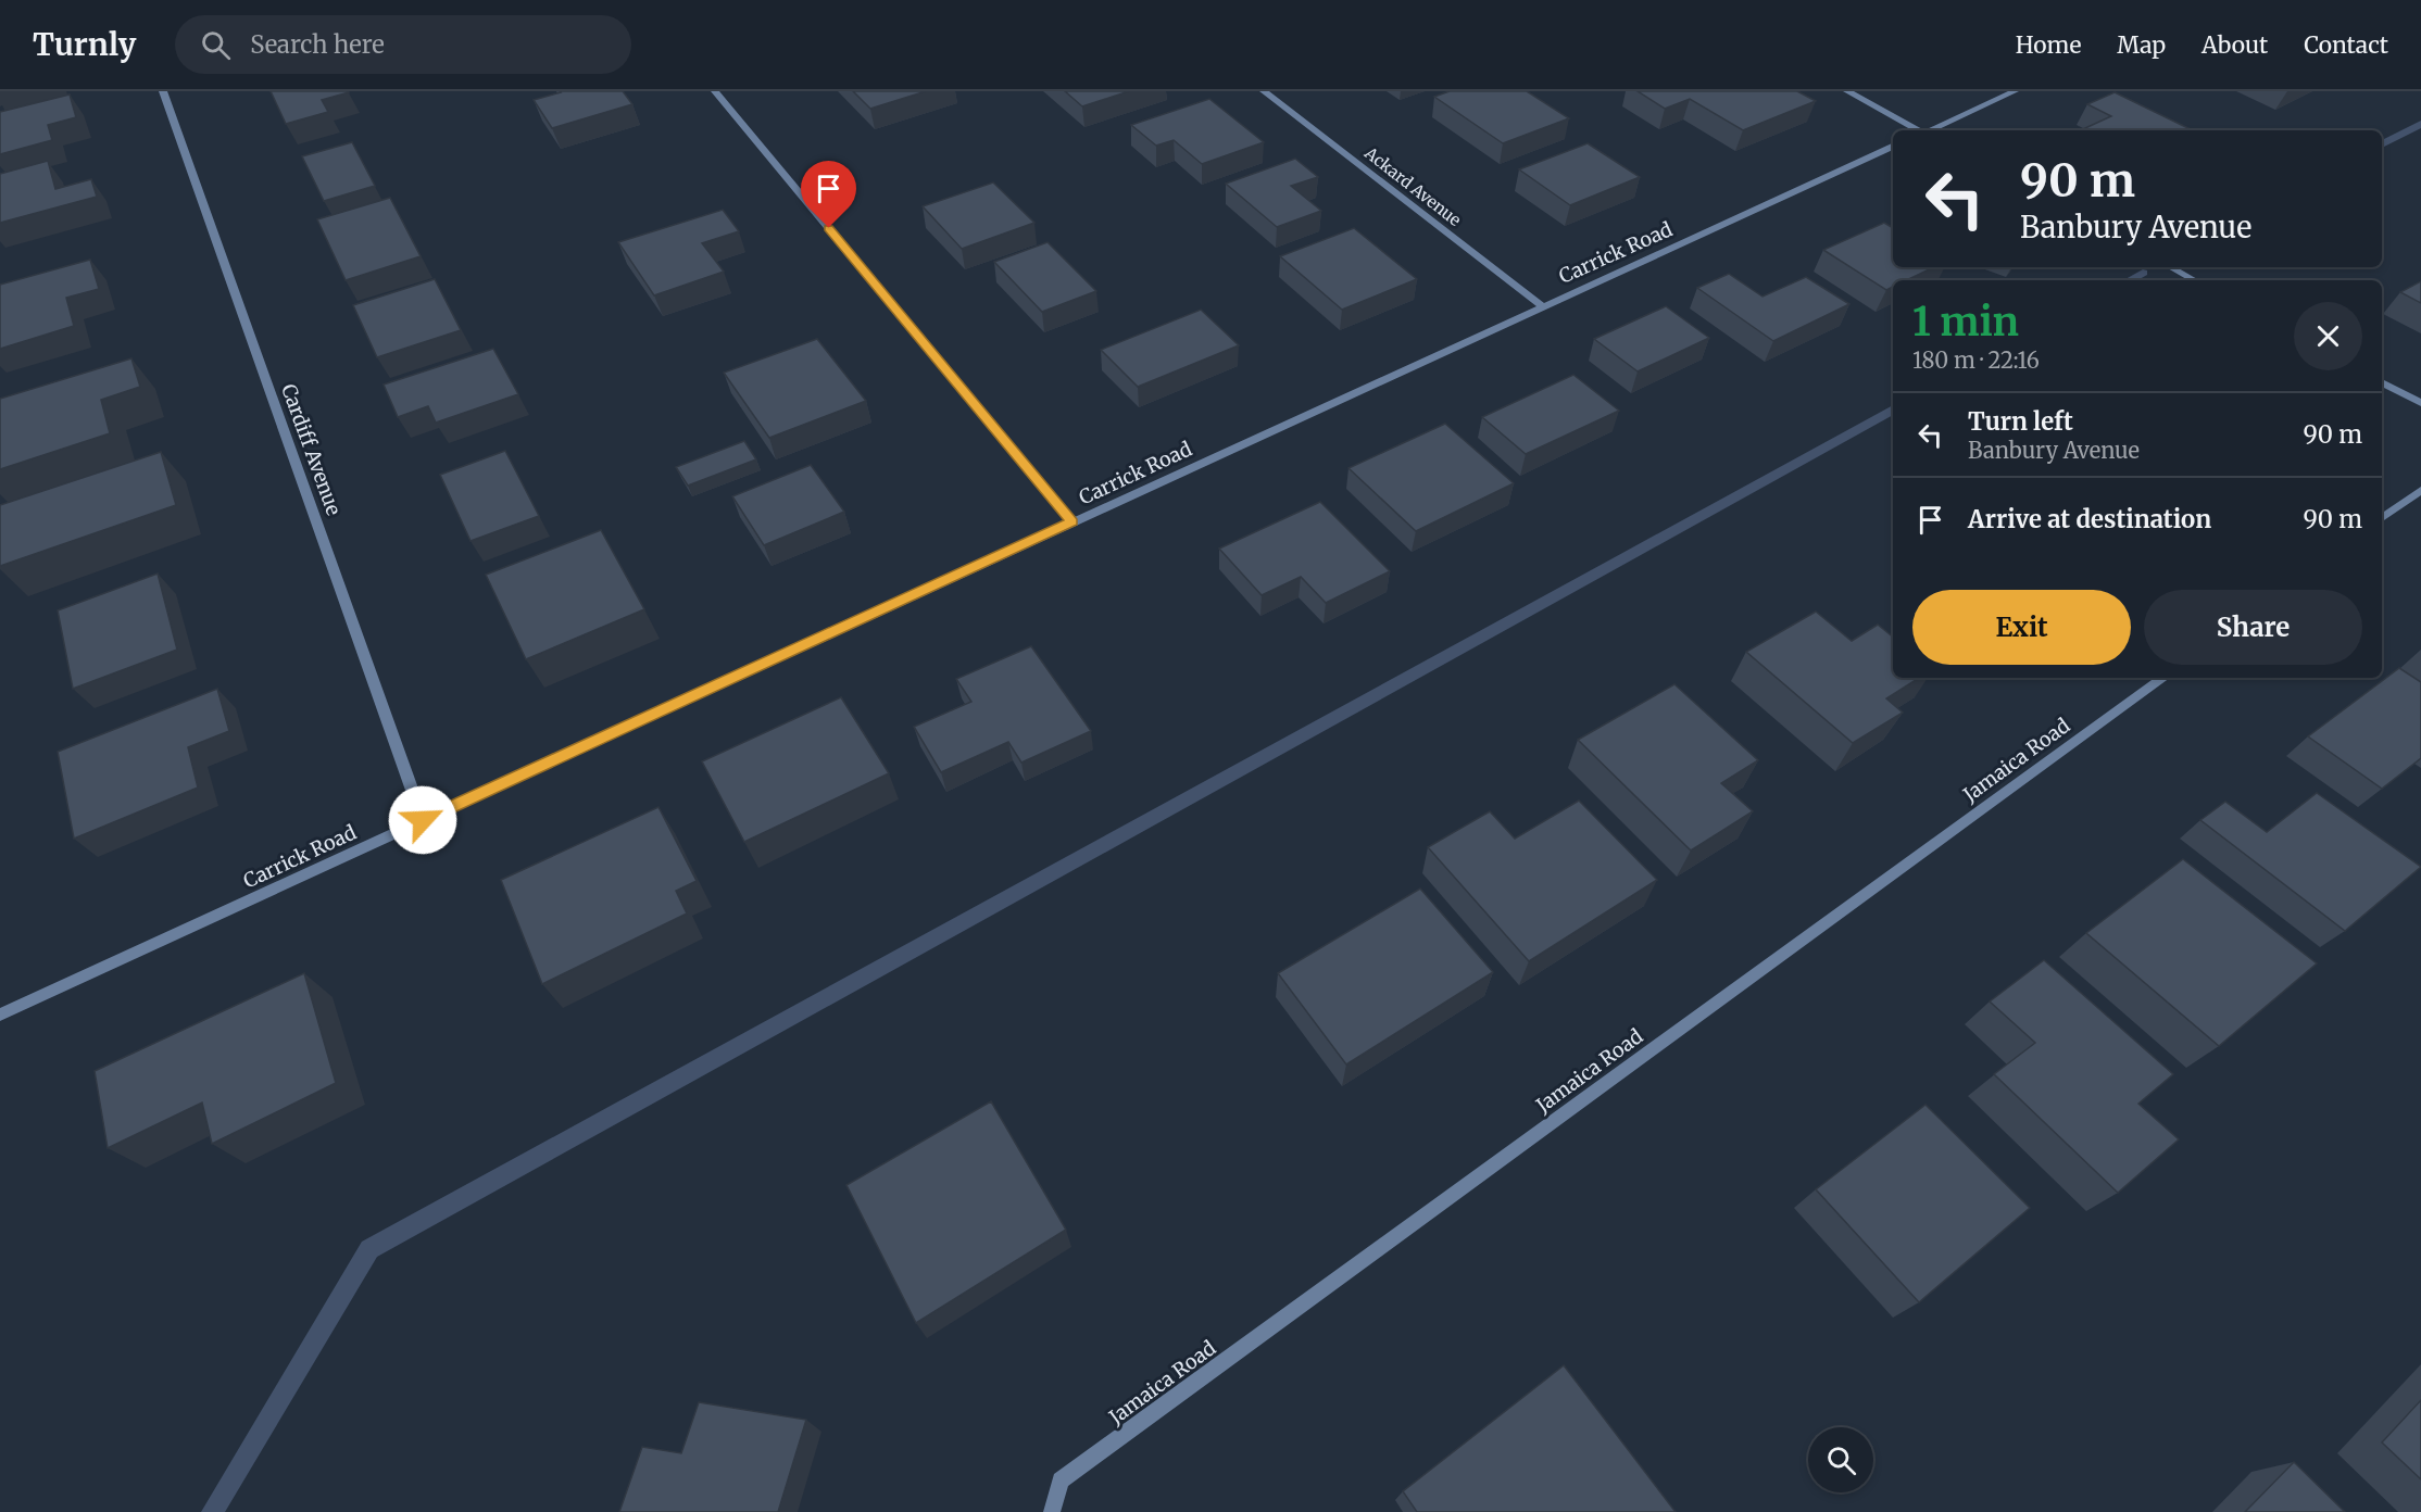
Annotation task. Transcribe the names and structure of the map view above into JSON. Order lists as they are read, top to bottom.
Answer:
{
  "streets": {
    "street": [
      "Ackard Avenue",
      "Carrick Road",
      "Cardiff Avenue",
      "Jamaica Road"
    ]
  },
  "crossings": [
    ["Ackard Avenue", "Carrick Road"],
    ["Carrick Road", "Cardiff Avenue"]
  ],
  "page": {
    "header": "Turnly",
    "search": "Search here",
    "nav": [
      "Home",
      "Map",
      "About",
      "Contact"
    ],
    "turn": ["90 m", "Banbury Avenue"],
    "heading": ["1 min", "180 m · 22:16"],
    "list": [
      {
        "name": "Turn left",
        "note": "Banbury Avenue",
        "value": "90 m"
      },
      {
        "name": "Arrive at destination",
        "value": "90 m"
      }
    ],
    "buttons": ["Exit", "Share"]
  }
}
